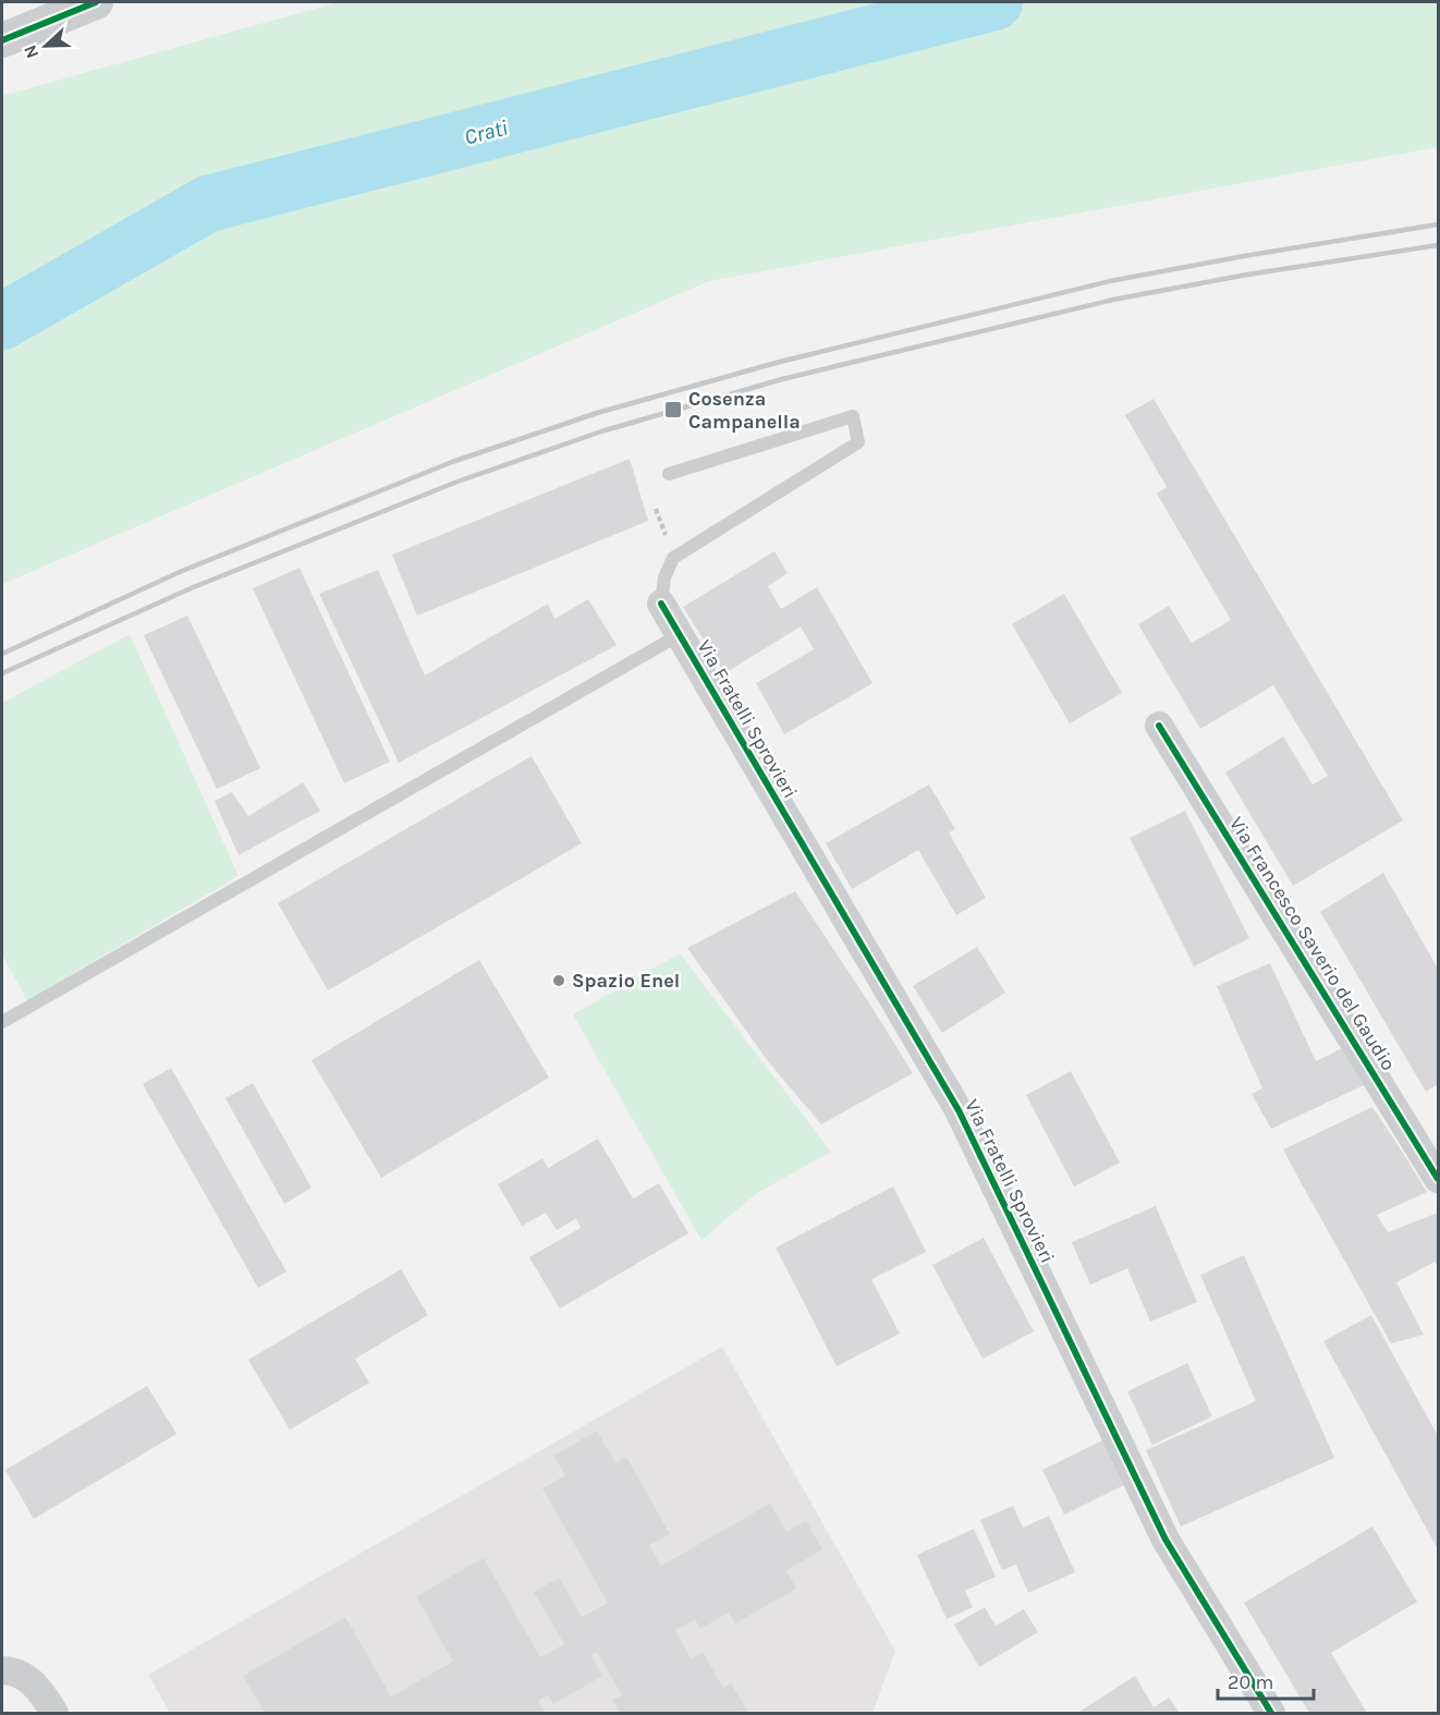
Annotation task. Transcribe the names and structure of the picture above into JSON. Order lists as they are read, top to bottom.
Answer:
{
  "streets": {
    "street": ["Via Fratelli Sprovieri", "Via Francesco Saverio del Gaudio"]
  },
  "water": ["Crati"],
  "places": {
    "transit": ["Cosenza Campanella"],
    "other": ["Spazio Enel"]
  },
  "scale_bar": "20 m",
  "north": "left"
}
